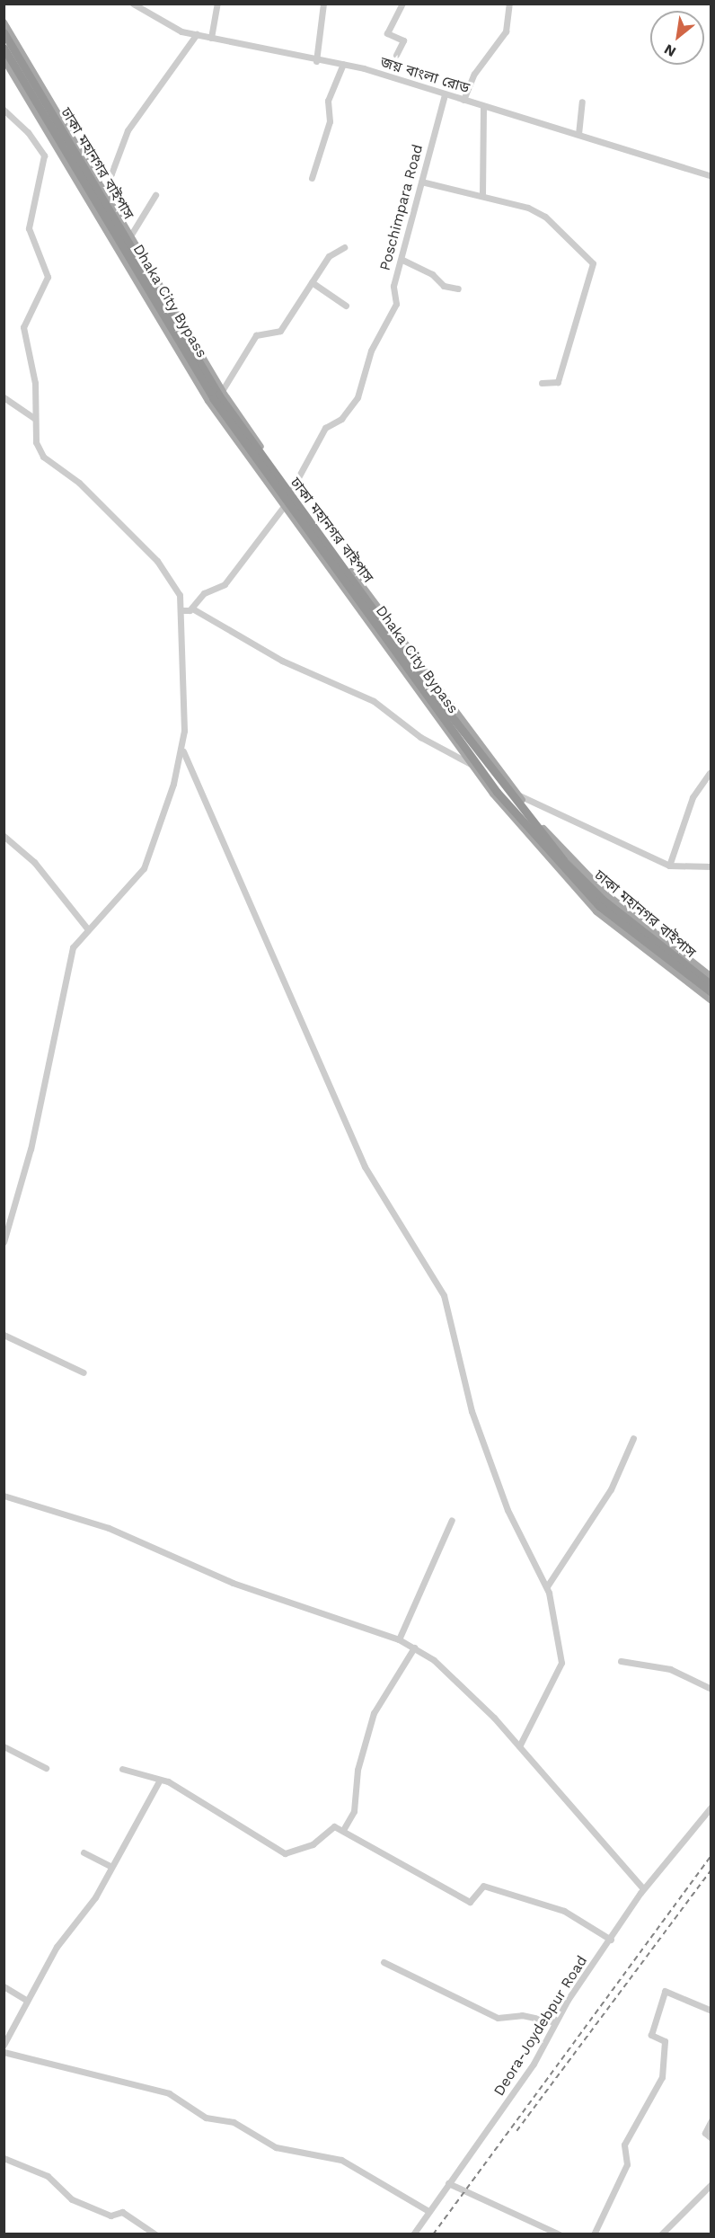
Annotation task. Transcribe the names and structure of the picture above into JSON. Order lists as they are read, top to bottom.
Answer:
{
  "streets": {
    "highway": ["ঢাকা মহানগর বাইপাস", "Dhaka City Bypass"],
    "street": ["জয় বাংলা রোড", "Poschimpara Road", "Deora-Joydebpur Road"]
  },
  "crossings": [
    ["জয় বাংলা রোড", "Poschimpara Road"]
  ],
  "north": "bottom left"
}
